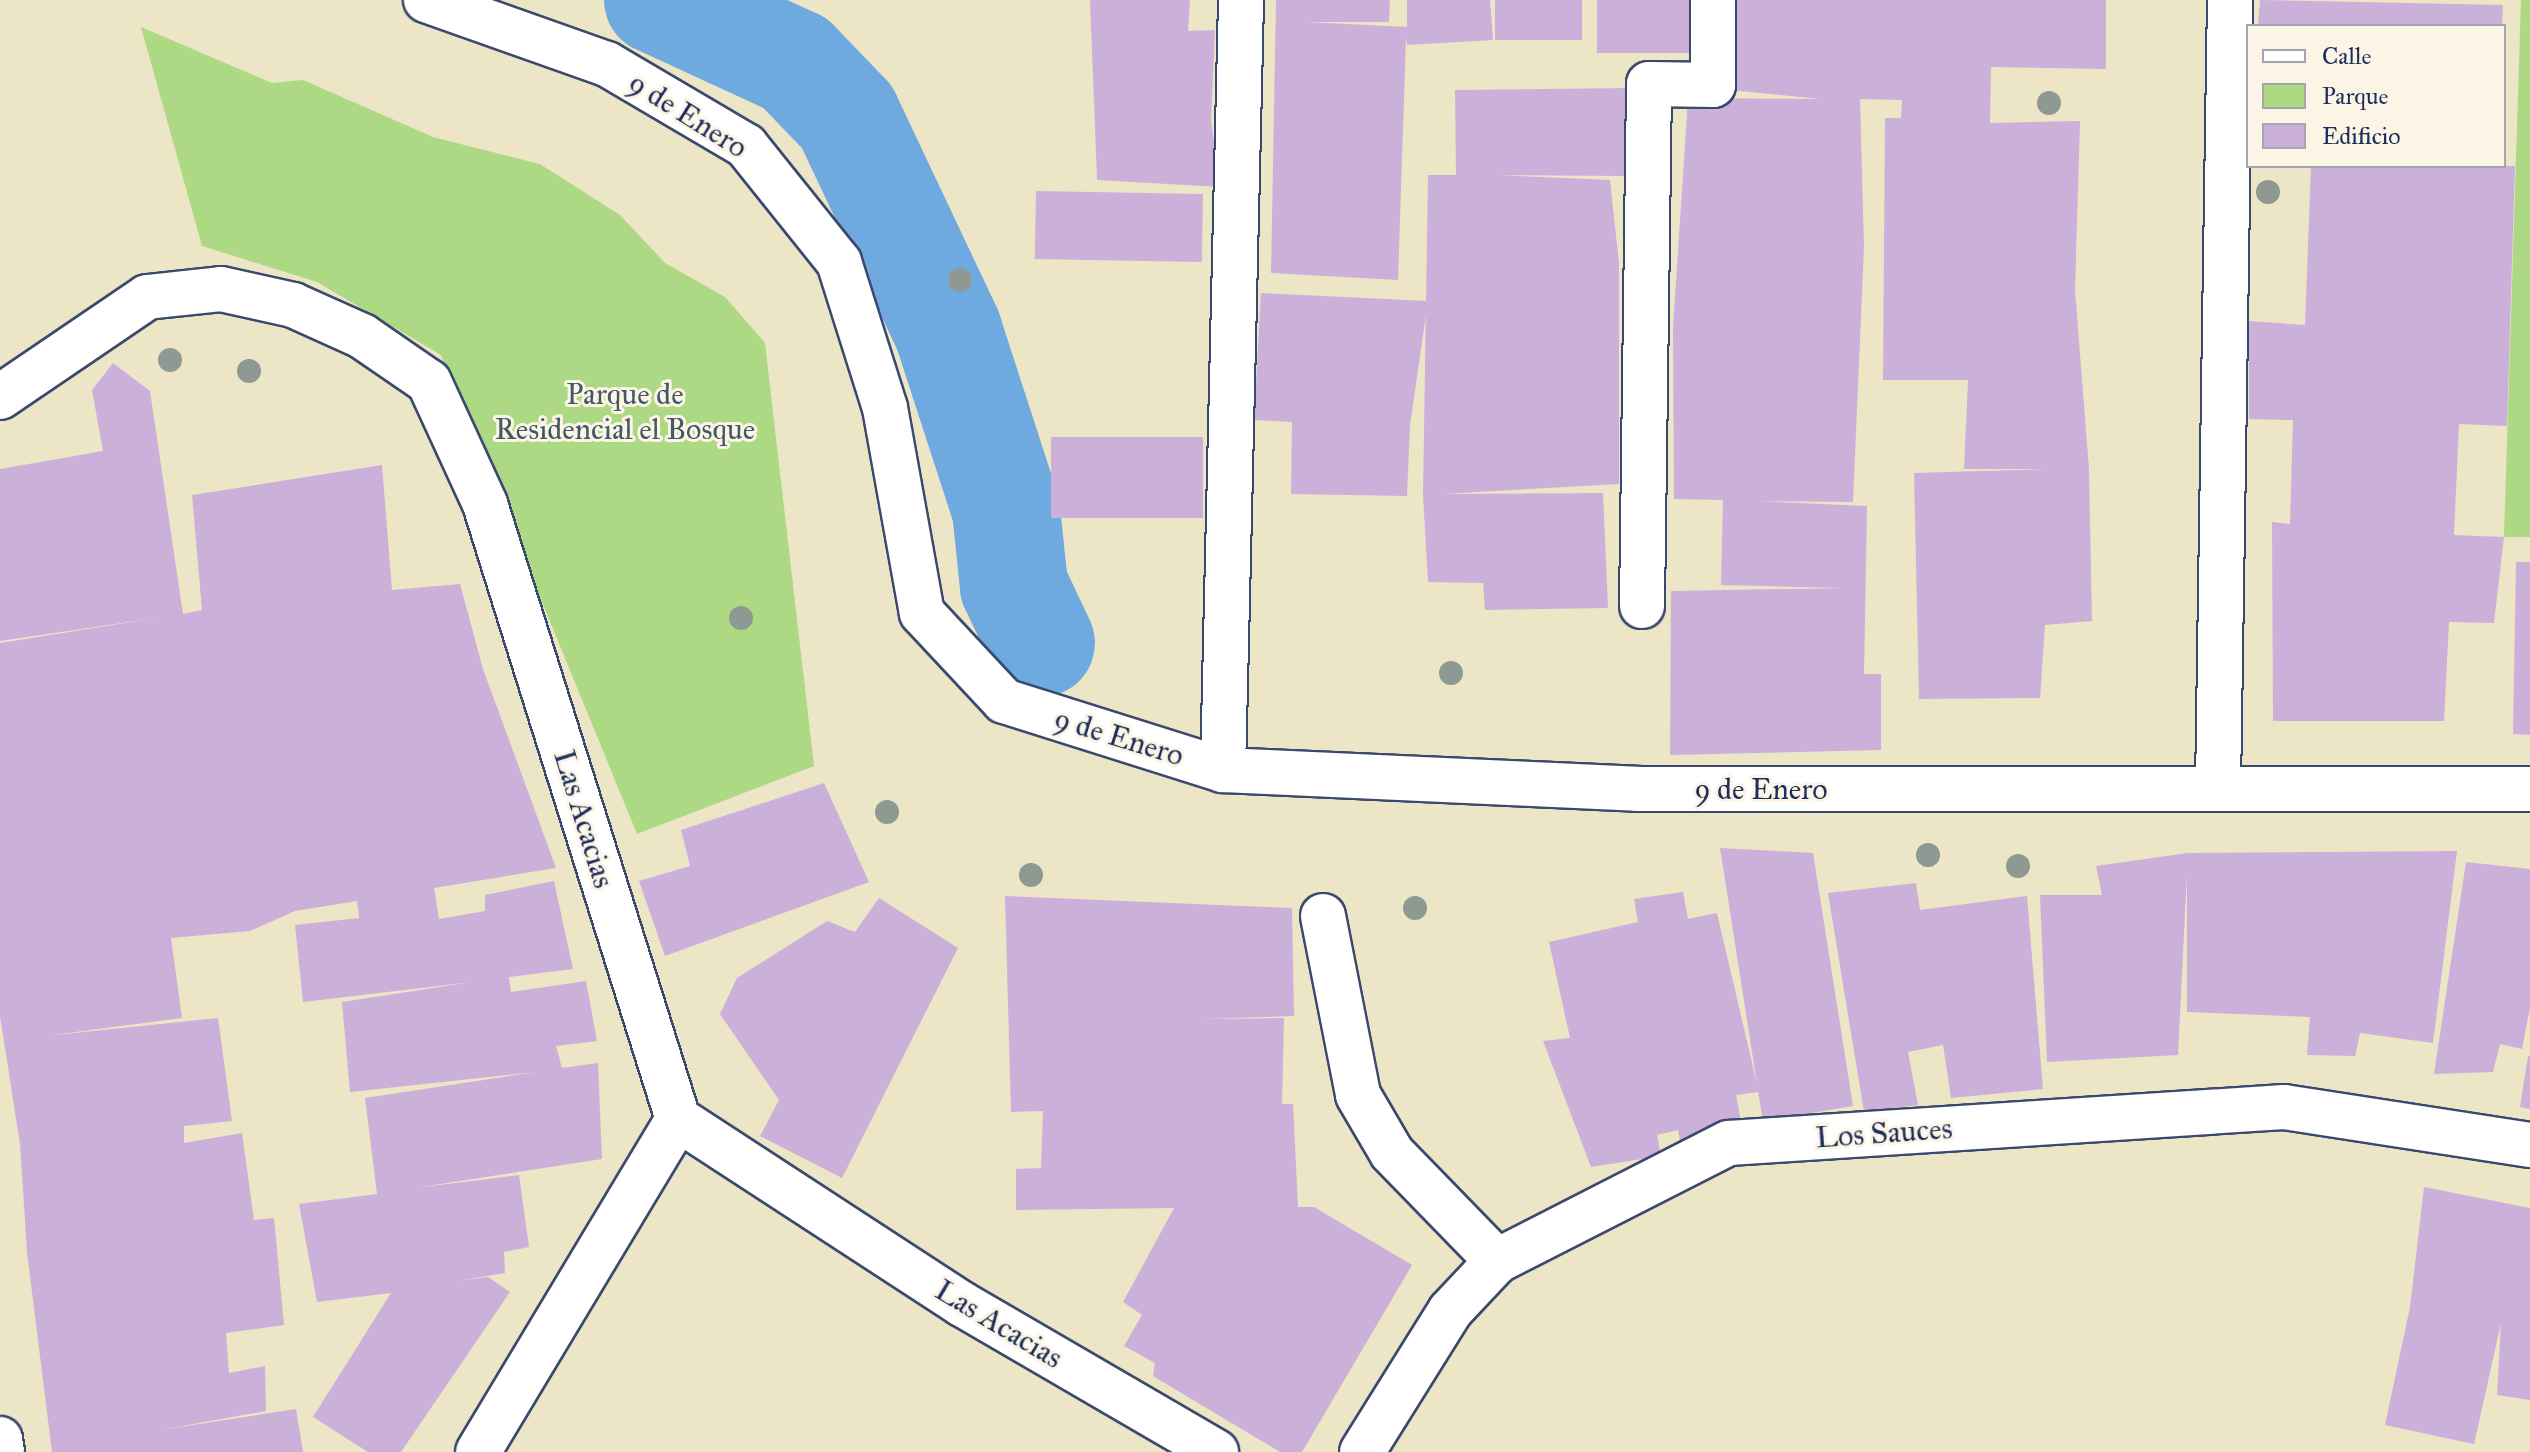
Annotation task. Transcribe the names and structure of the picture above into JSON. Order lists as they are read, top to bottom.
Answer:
{
  "streets": {
    "street": ["9 de Enero", "Las Acacias", "Los Sauces"]
  },
  "parks": ["Parque de Residencial el Bosque"],
  "legend": ["Calle", "Parque", "Edificio"]
}
